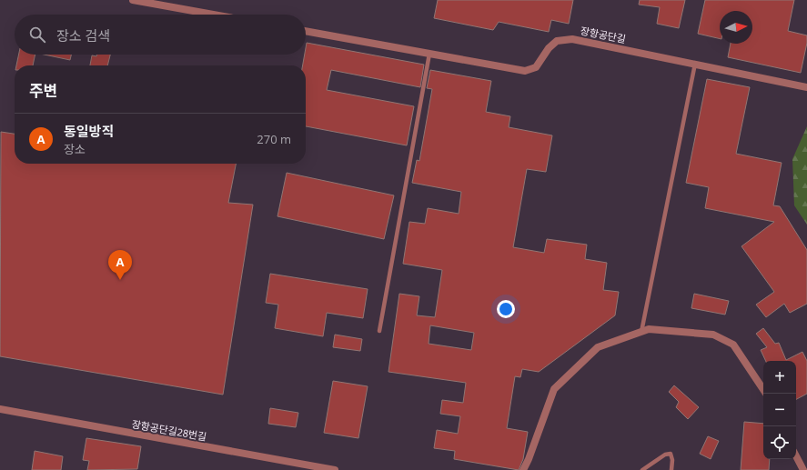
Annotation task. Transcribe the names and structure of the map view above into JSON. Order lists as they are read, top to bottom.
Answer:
{
  "streets": {
    "street": ["장항공단길", "장항공단길28번길"]
  },
  "north": "right",
  "page": {
    "search": "장소 검색",
    "heading": "주변",
    "list": [
      {
        "mark": "A",
        "name": "동일방직",
        "note": "장소",
        "value": "270 m"
      }
    ],
    "pins": "A",
    "map_buttons": ["+", "−"]
  }
}
